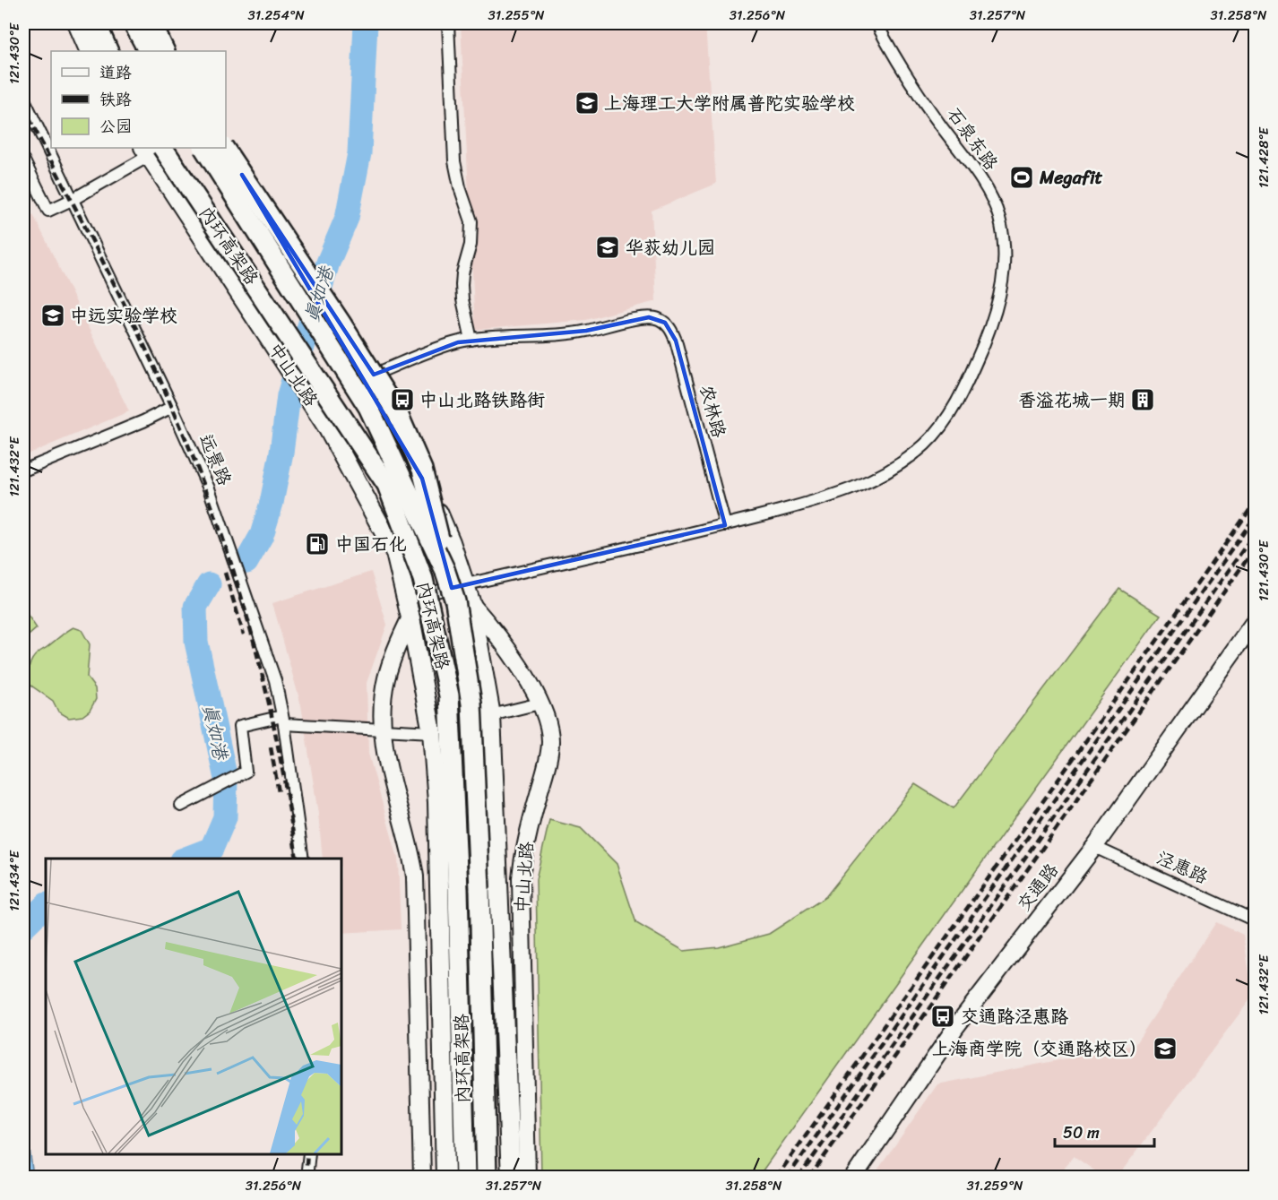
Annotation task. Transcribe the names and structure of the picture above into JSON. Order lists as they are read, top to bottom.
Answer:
{
  "streets": {
    "highway": ["内环高架路"],
    "main road": ["中山北路", "交通路"],
    "street": [
      "石泉东路",
      "农林路",
      "远景路",
      "泾惠路"
    ]
  },
  "crossings": [
    ["石泉东路", "农林路"],
    ["内环高架路", "中山北路"],
    ["中山北路", "农林路"],
    ["泾惠路", "交通路"]
  ],
  "water": ["真如港"],
  "places": {
    "school or university": [
      "上海理工大学附属普陀实验学校",
      "华荻幼儿园",
      "中远实验学校",
      "上海商学院（交通路校区）"
    ],
    "sports": ["Megafit"],
    "bus stop": ["中山北路铁路街", "交通路泾惠路"],
    "building": ["香溢花城一期"],
    "fuel station": ["中国石化"]
  },
  "legend": ["道路", "铁路", "公园"],
  "scale_bar": "50 m",
  "coordinates": [
    "31.254°N",
    "31.255°N",
    "31.256°N",
    "31.257°N",
    "31.258°N",
    "121.430°E",
    "121.428°E",
    "121.432°E",
    "121.434°E",
    "31.259°N"
  ]
}
